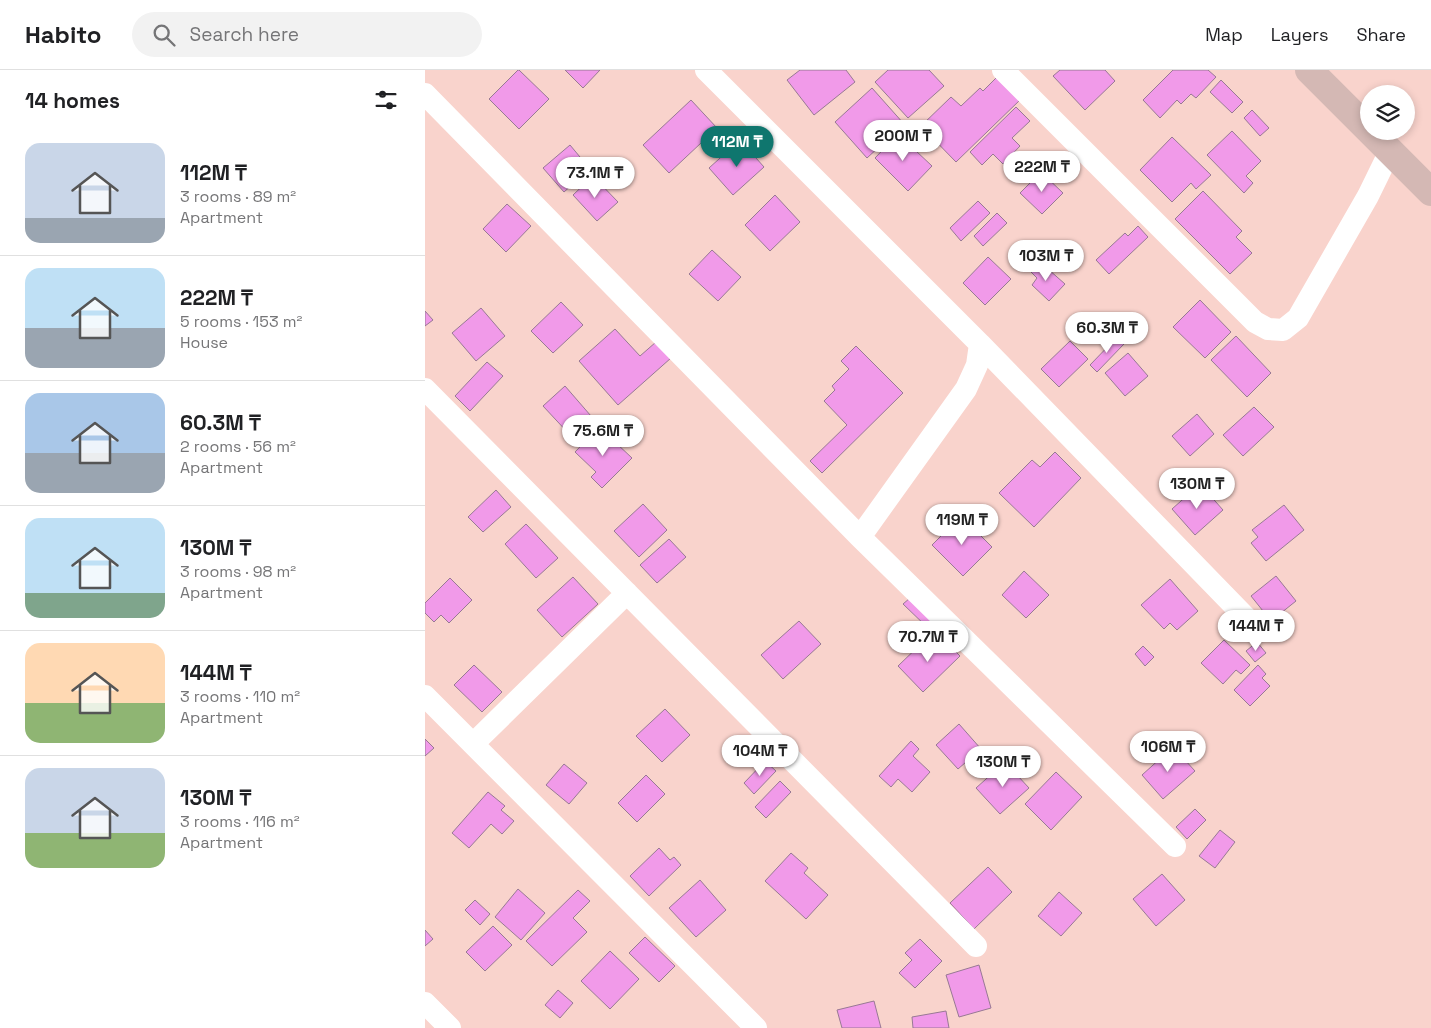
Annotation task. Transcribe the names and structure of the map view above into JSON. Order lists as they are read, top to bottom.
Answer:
{
  "page": {
    "header": "Habito",
    "search": "Search here",
    "nav": ["Map", "Layers", "Share"],
    "heading": "14 homes",
    "price": [
      "200M ₸",
      "112M ₸",
      "222M ₸",
      "73.1M ₸",
      "103M ₸",
      "60.3M ₸",
      "75.6M ₸",
      "130M ₸",
      "119M ₸",
      "144M ₸",
      "70.7M ₸",
      "106M ₸",
      "104M ₸",
      "130M ₸"
    ],
    "list": [
      {
        "name": "112M ₸",
        "note": "3 rooms · 89 m² · Apartment"
      },
      {
        "name": "222M ₸",
        "note": "5 rooms · 153 m² · House"
      },
      {
        "name": "60.3M ₸",
        "note": "2 rooms · 56 m² · Apartment"
      },
      {
        "name": "130M ₸",
        "note": "3 rooms · 98 m² · Apartment"
      },
      {
        "name": "144M ₸",
        "note": "3 rooms · 110 m² · Apartment"
      },
      {
        "name": "130M ₸",
        "note": "3 rooms · 116 m² · Apartment"
      }
    ]
  }
}
